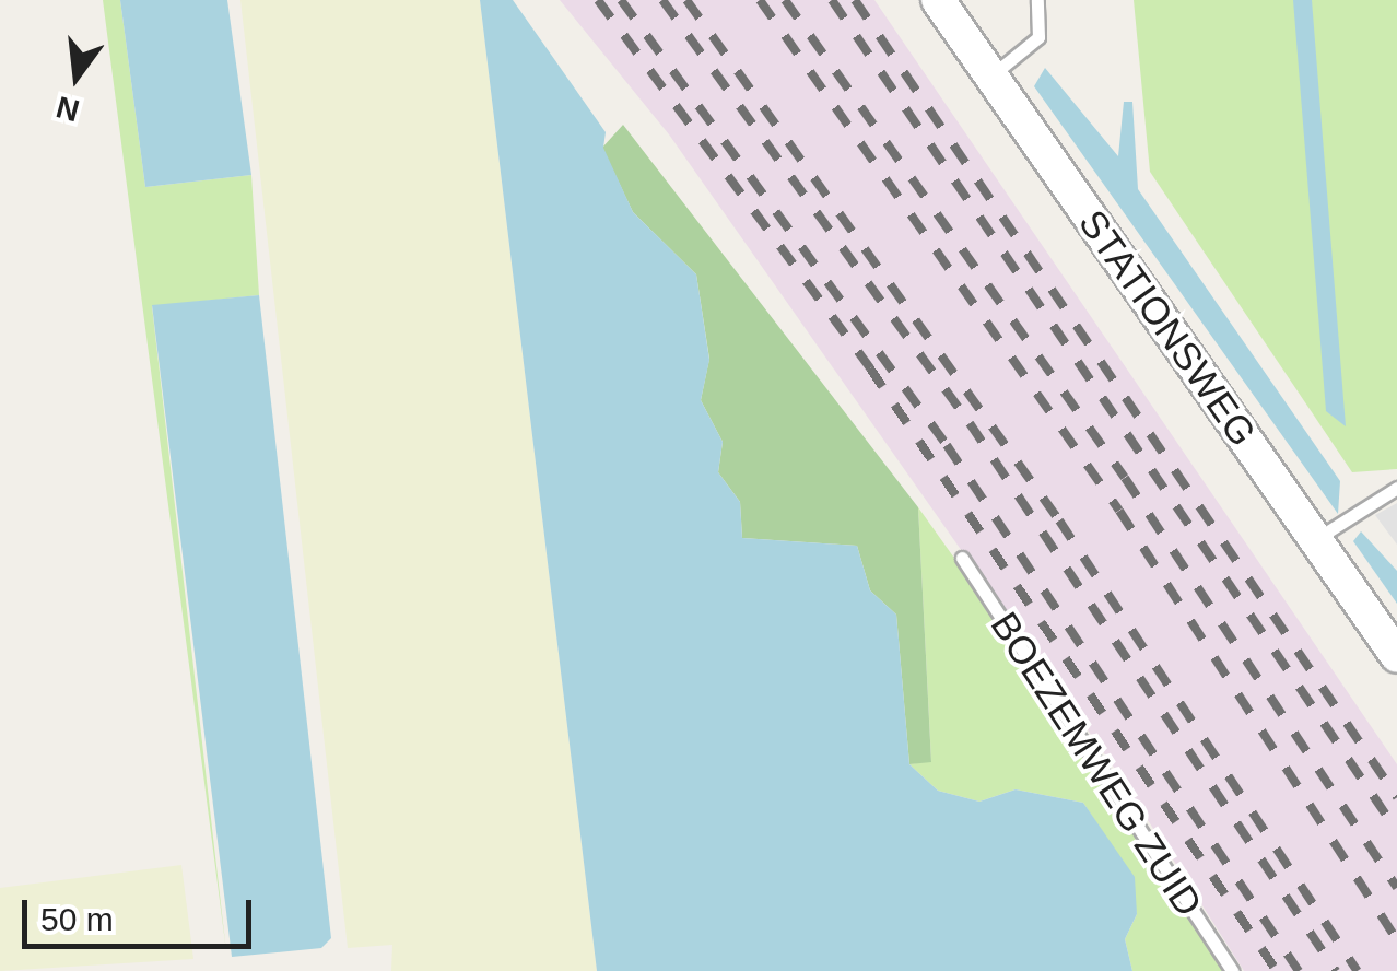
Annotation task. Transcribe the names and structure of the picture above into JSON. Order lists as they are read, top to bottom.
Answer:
{
  "streets": {
    "street": ["STATIONSWEG"],
    "lane": ["BOEZEMWEG ZUID"]
  },
  "scale_bar": "50 m",
  "north": "bottom"
}
